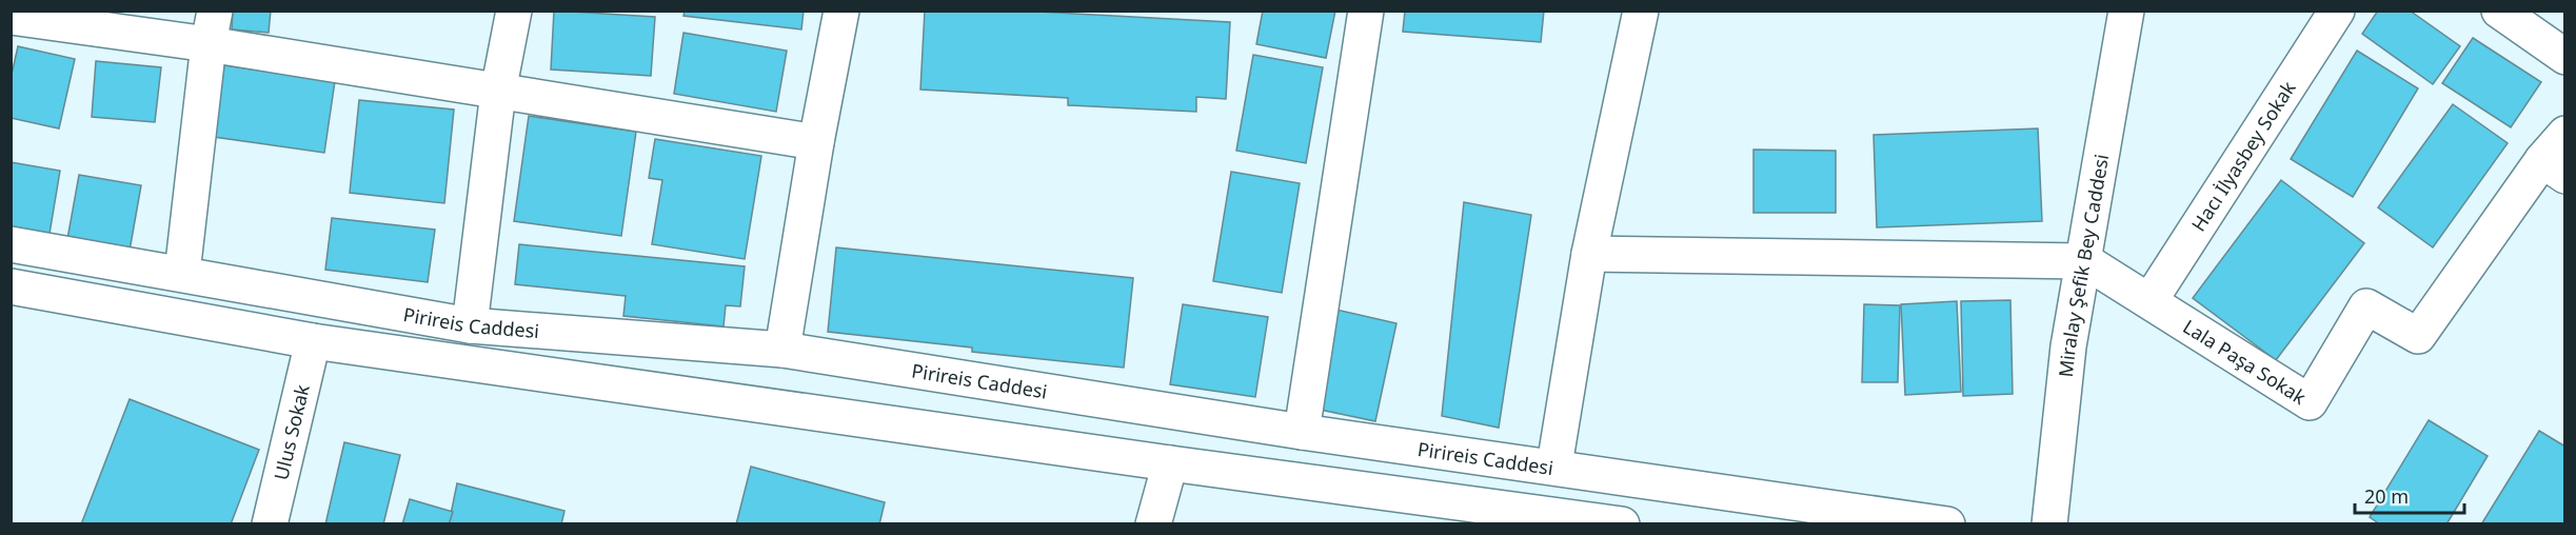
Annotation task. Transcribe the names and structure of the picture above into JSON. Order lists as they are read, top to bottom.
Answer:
{
  "streets": {
    "main road": [
      "Hacı İlyasbey Sokak",
      "Miralay Şefik Bey Caddesi",
      "Pirireis Caddesi",
      "Lala Paşa Sokak",
      "Ulus Sokak"
    ]
  },
  "crossings": [
    ["Hacı İlyasbey Sokak", "Lala Paşa Sokak"],
    ["Miralay Şefik Bey Caddesi", "Lala Paşa Sokak"]
  ],
  "scale_bar": "20 m"
}
